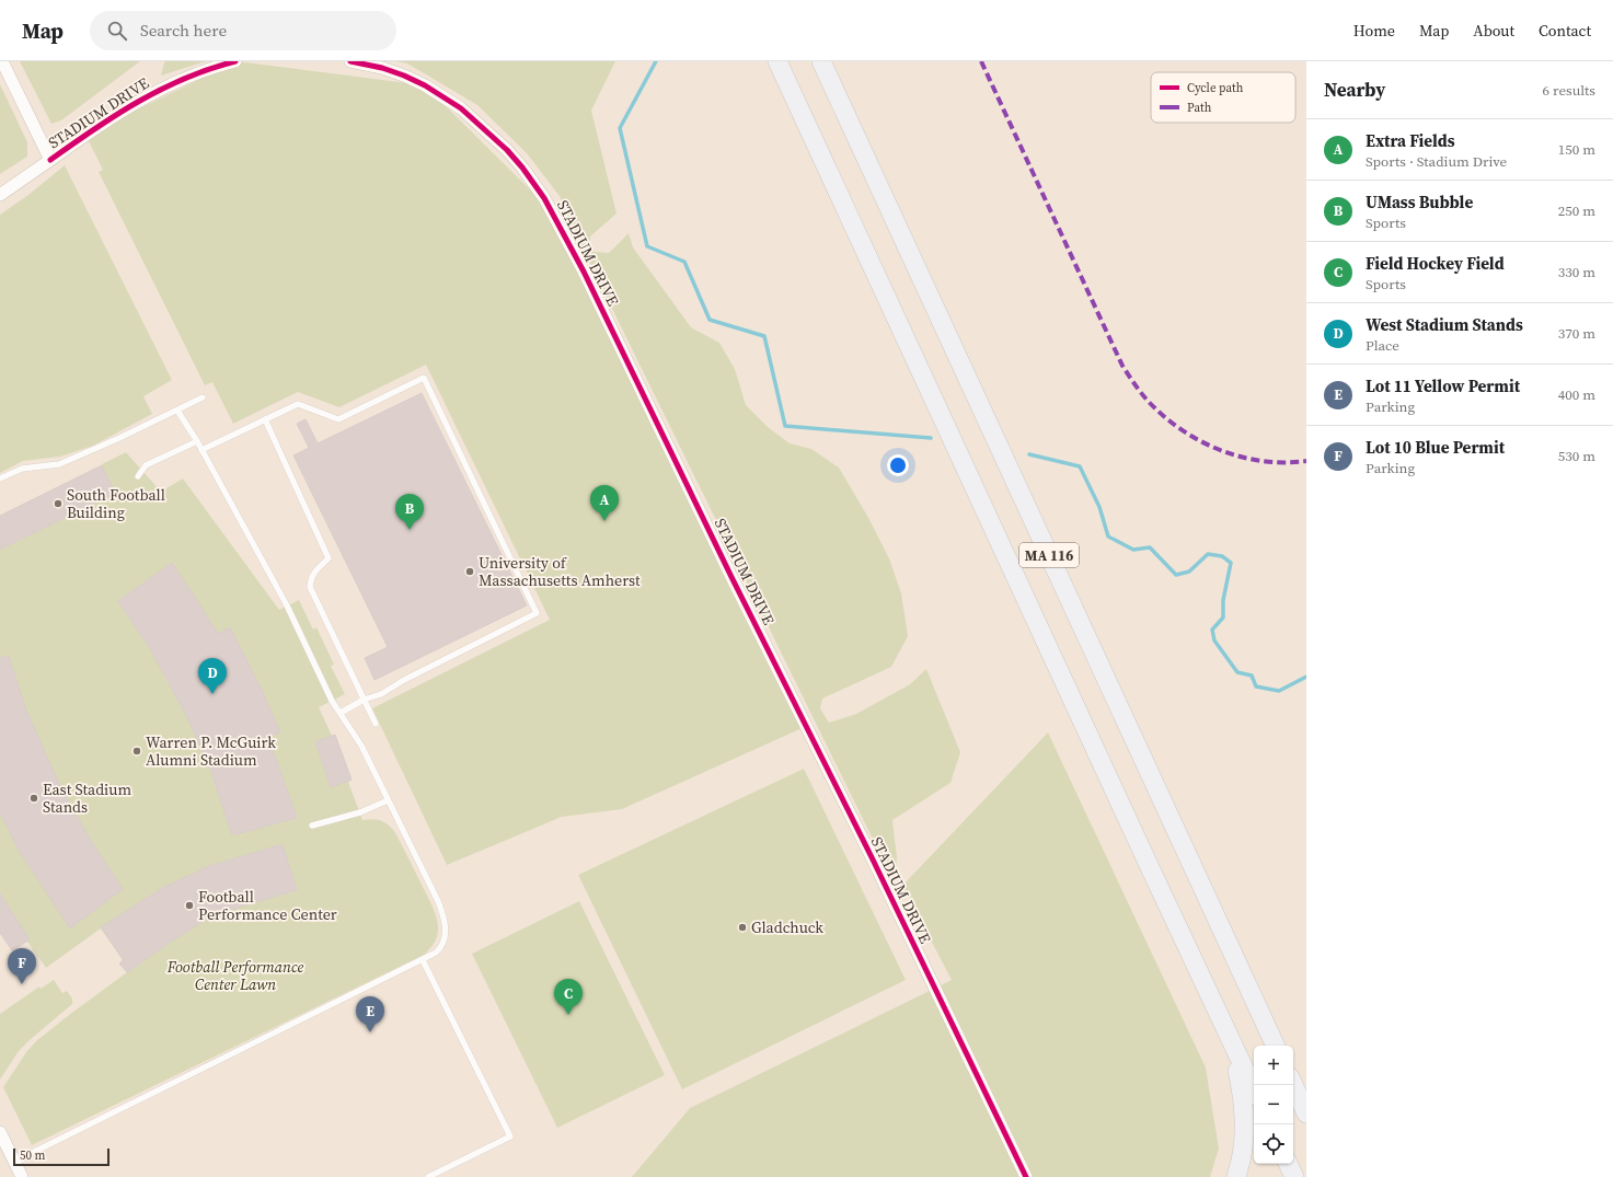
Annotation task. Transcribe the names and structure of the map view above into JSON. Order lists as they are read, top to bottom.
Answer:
{
  "streets": {
    "main road": ["MA 116"],
    "street": ["STADIUM DRIVE"]
  },
  "parks": ["Football Performance Center Lawn"],
  "places": [
    "South Football Building",
    "University of Massachusetts Amherst",
    "Warren P. McGuirk Alumni Stadium",
    "East Stadium Stands",
    "Football Performance Center",
    "Gladchuck"
  ],
  "legend": ["Cycle path", "Path"],
  "scale_bar": "50 m",
  "page": {
    "header": "Map",
    "search": "Search here",
    "nav": [
      "Home",
      "Map",
      "About",
      "Contact"
    ],
    "heading": ["Nearby", "6 results"],
    "list": [
      {
        "mark": "A",
        "name": "Extra Fields",
        "note": "Sports · Stadium Drive",
        "value": "150 m"
      },
      {
        "mark": "B",
        "name": "UMass Bubble",
        "note": "Sports",
        "value": "250 m"
      },
      {
        "mark": "C",
        "name": "Field Hockey Field",
        "note": "Sports",
        "value": "330 m"
      },
      {
        "mark": "D",
        "name": "West Stadium Stands",
        "note": "Place",
        "value": "370 m"
      },
      {
        "mark": "E",
        "name": "Lot 11 Yellow Permit",
        "note": "Parking",
        "value": "400 m"
      },
      {
        "mark": "F",
        "name": "Lot 10 Blue Permit",
        "note": "Parking",
        "value": "530 m"
      }
    ],
    "pins": [
      "A",
      "B",
      "D",
      "F",
      "C",
      "E"
    ],
    "map_buttons": ["+", "−"],
    "scale": "50 m"
  }
}
